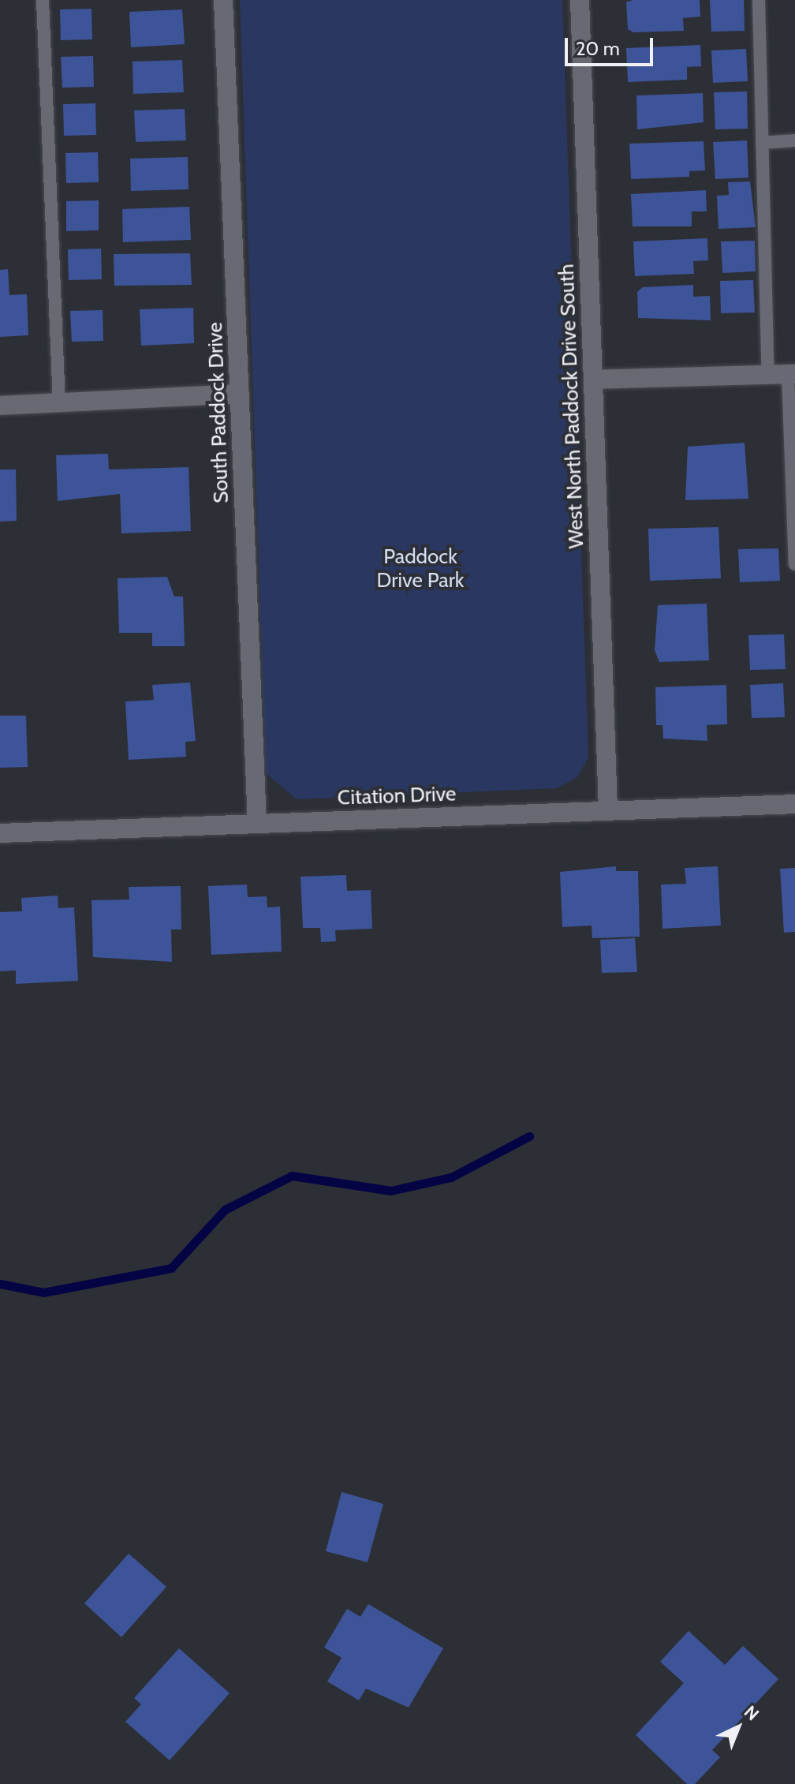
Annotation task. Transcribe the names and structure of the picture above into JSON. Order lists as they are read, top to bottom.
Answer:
{
  "streets": {
    "street": ["West North Paddock Drive South", "South Paddock Drive", "Citation Drive"]
  },
  "crossings": [
    ["West North Paddock Drive South", "Citation Drive"],
    ["South Paddock Drive", "Citation Drive"]
  ],
  "parks": ["Paddock Drive Park"],
  "scale_bar": "20 m",
  "north": "top right"
}
